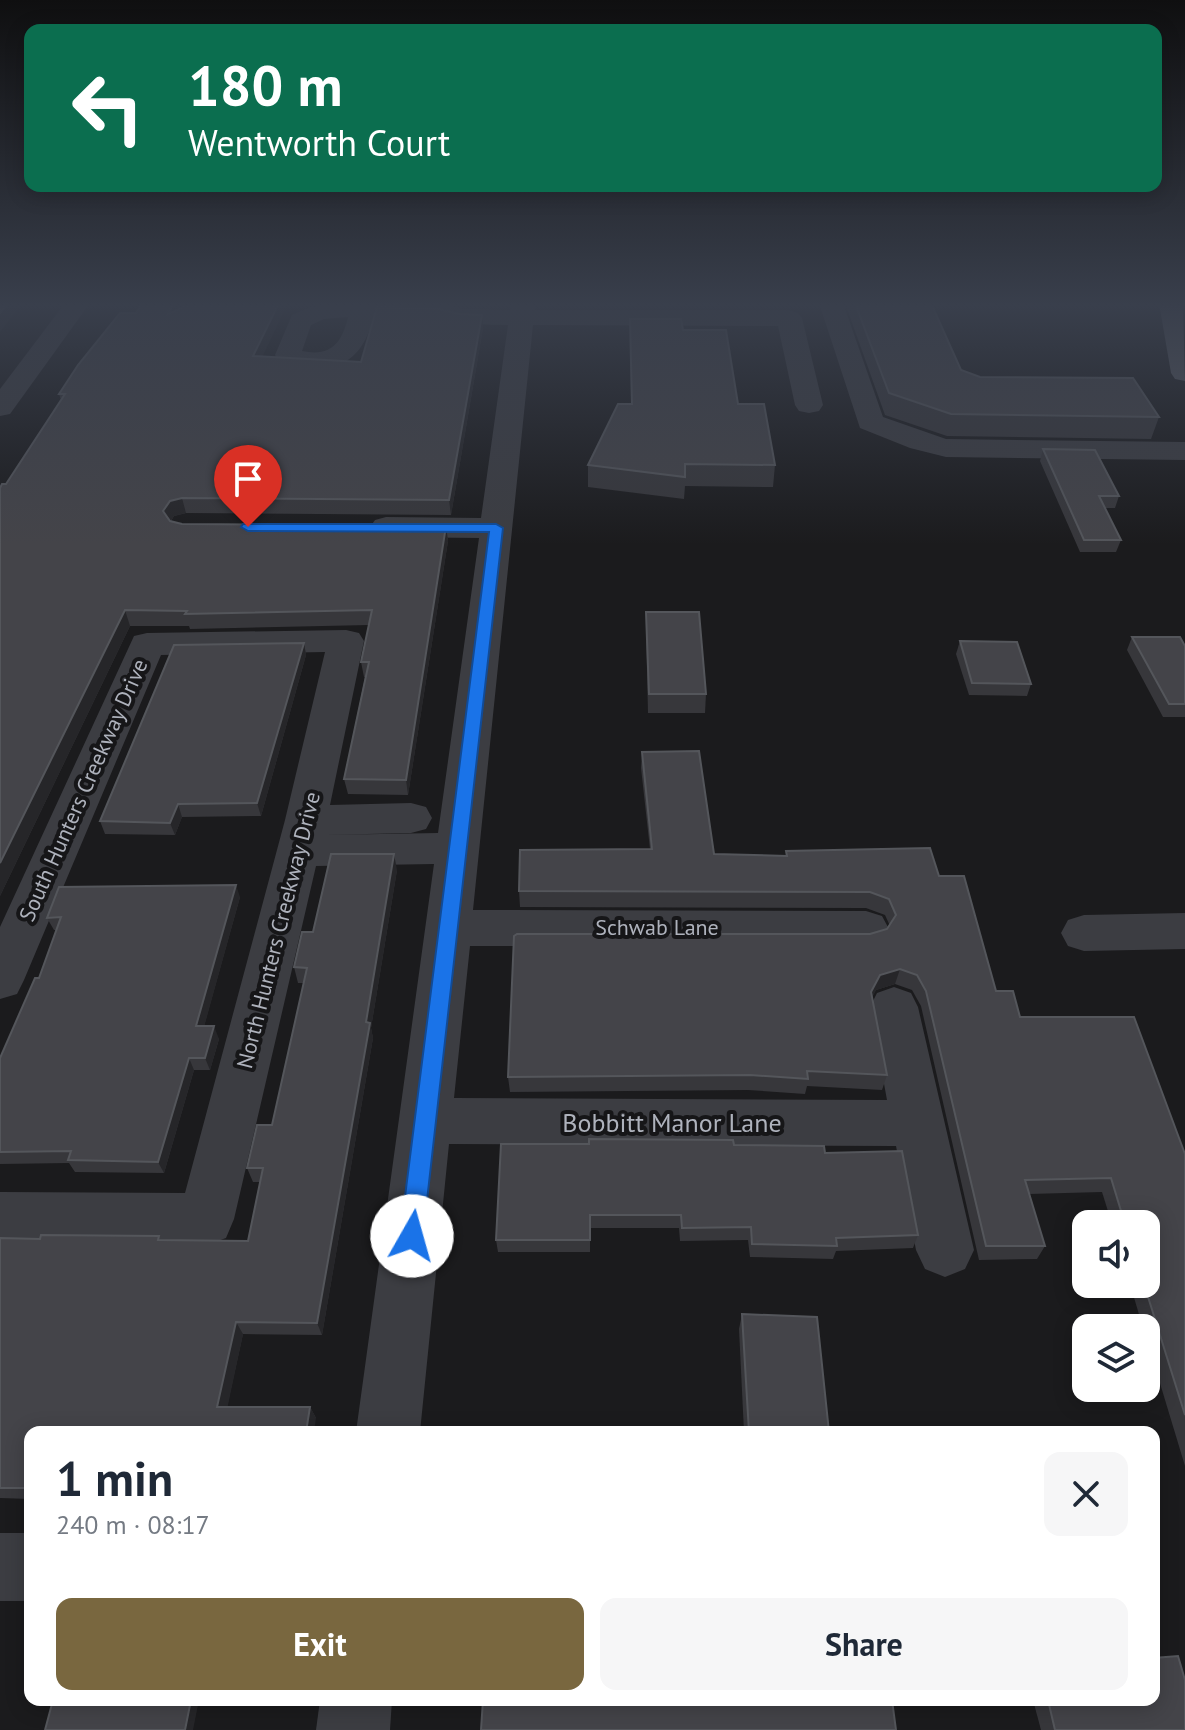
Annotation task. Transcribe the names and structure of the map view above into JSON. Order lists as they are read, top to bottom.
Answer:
{
  "streets": {
    "street": [
      "South Hunters Creekway Drive",
      "Schwab Lane",
      "North Hunters Creekway Drive",
      "Bobbitt Manor Lane"
    ]
  },
  "crossings": [
    ["South Hunters Creekway Drive", "North Hunters Creekway Drive"]
  ],
  "page": {
    "turn": ["180 m", "Wentworth Court"],
    "heading": ["1 min", "240 m · 08:17"],
    "buttons": ["Exit", "Share"]
  }
}
